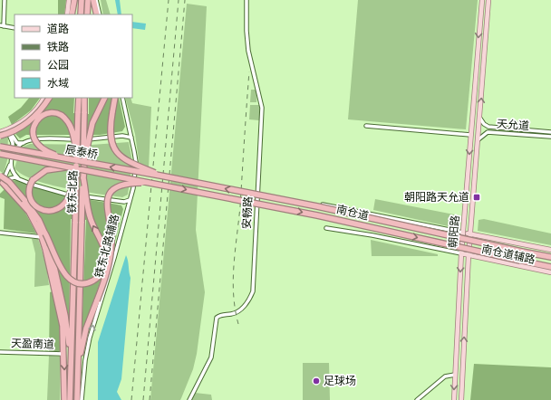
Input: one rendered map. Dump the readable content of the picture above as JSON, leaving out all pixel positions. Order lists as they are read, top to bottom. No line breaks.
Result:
{"streets":{"highway":["辰泰桥","铁东北路","南仓道"],"main road":["朝阳路","南仓道辅路"],"street":["天允道","安畅路","铁东北路辅路","天盈南道"]},"crossings":[["天允道","朝阳路"],["辰泰桥","铁东北路"],["辰泰桥","南仓道"],["朝阳路","南仓道辅路"]],"one_way":["铁东北路辅路"],"places":{"transit":["朝阳路天允道"],"other":["足球场"]},"legend":["道路","铁路","公园","水域"]}
